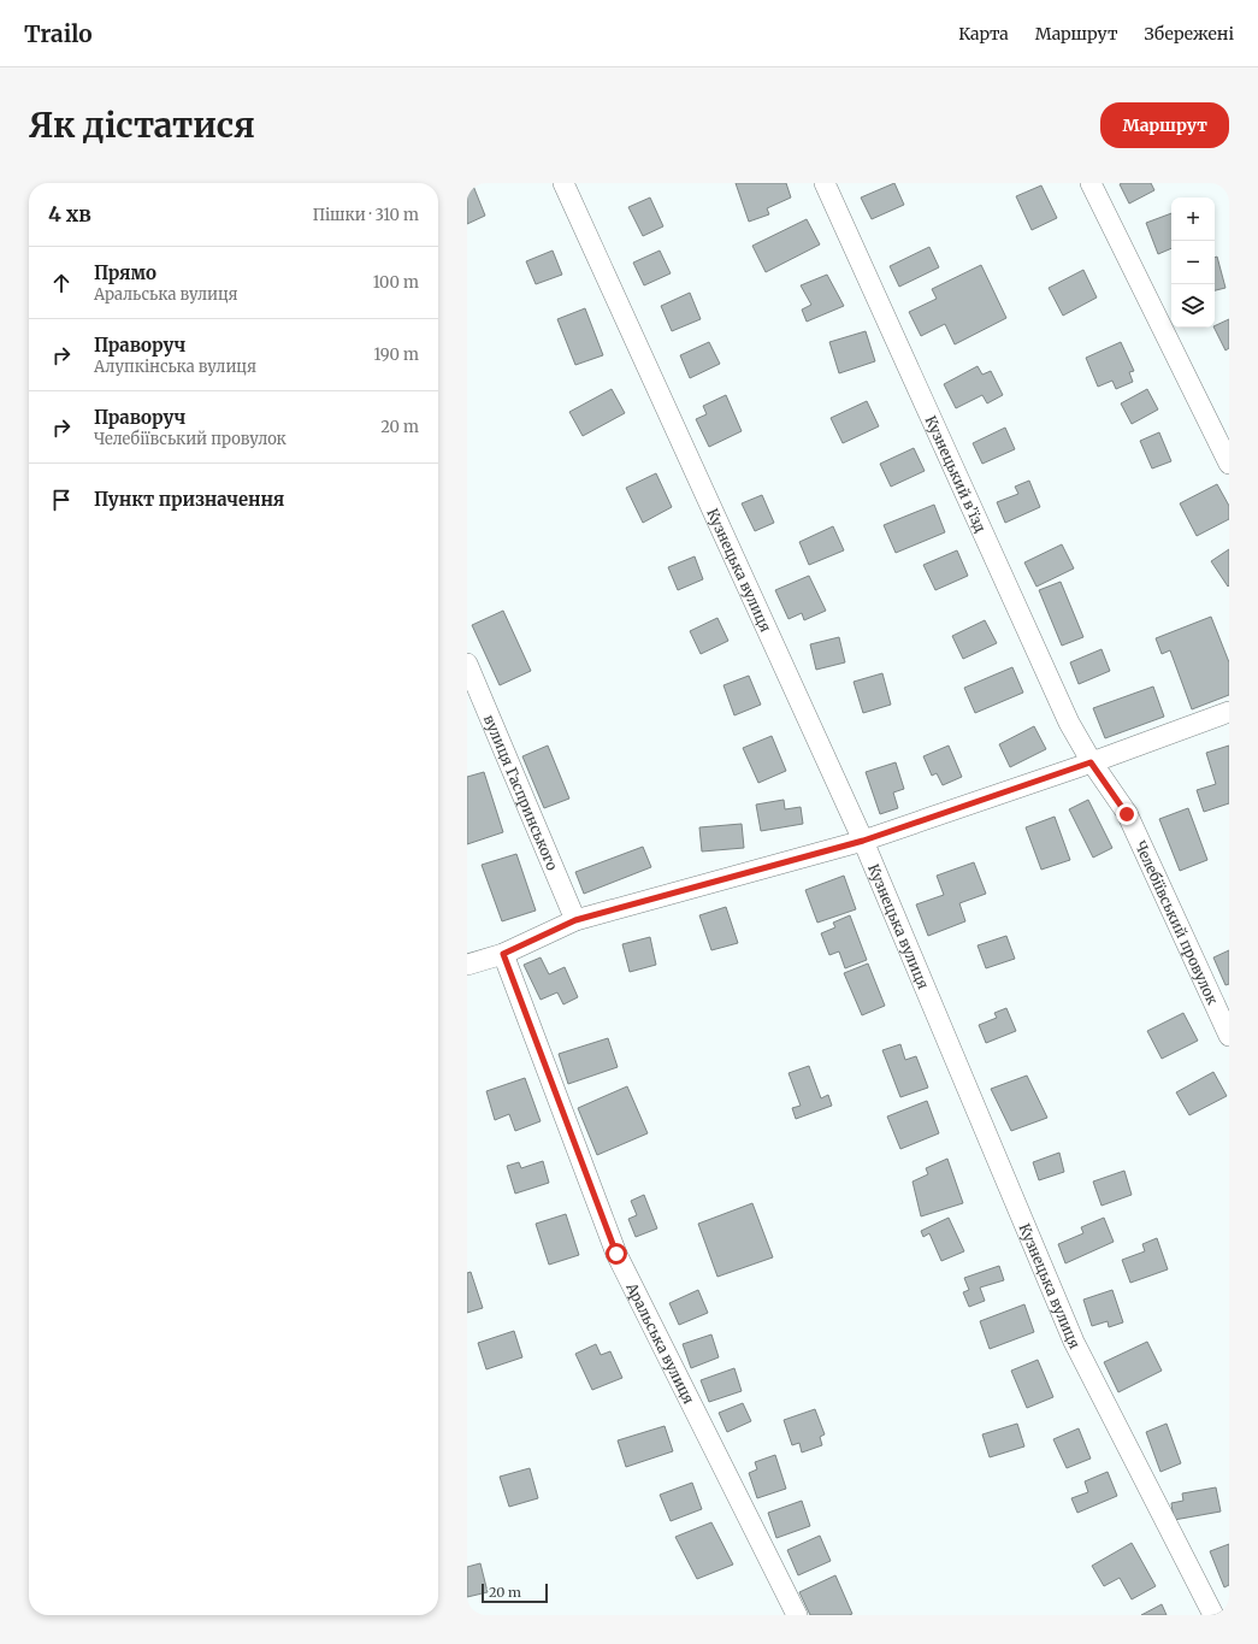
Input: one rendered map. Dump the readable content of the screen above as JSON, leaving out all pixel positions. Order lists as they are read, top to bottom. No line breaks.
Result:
{"streets":{"street":["Кузнецький в’їзд","Кузнецька вулиця","вулиця Гаспринського","Челебіївський провулок","Аральська вулиця"]},"crossings":[["Кузнецький в’їзд","Челебіївський провулок"]],"scale_bar":"20 m","page":{"header":"Trailo","nav":["Карта","Маршрут","Збережені"],"buttons":"Маршрут","title":"Як дістатися","heading":["4 хв","Пішки · 310 m"],"map_buttons":["+","−"],"list":[["Прямо","Аральська вулиця","100 m"],["Праворуч","Алупкінська вулиця","190 m"],["Праворуч","Челебіївський провулок","20 m"],"Пункт призначення"],"scale":"20 m"}}
